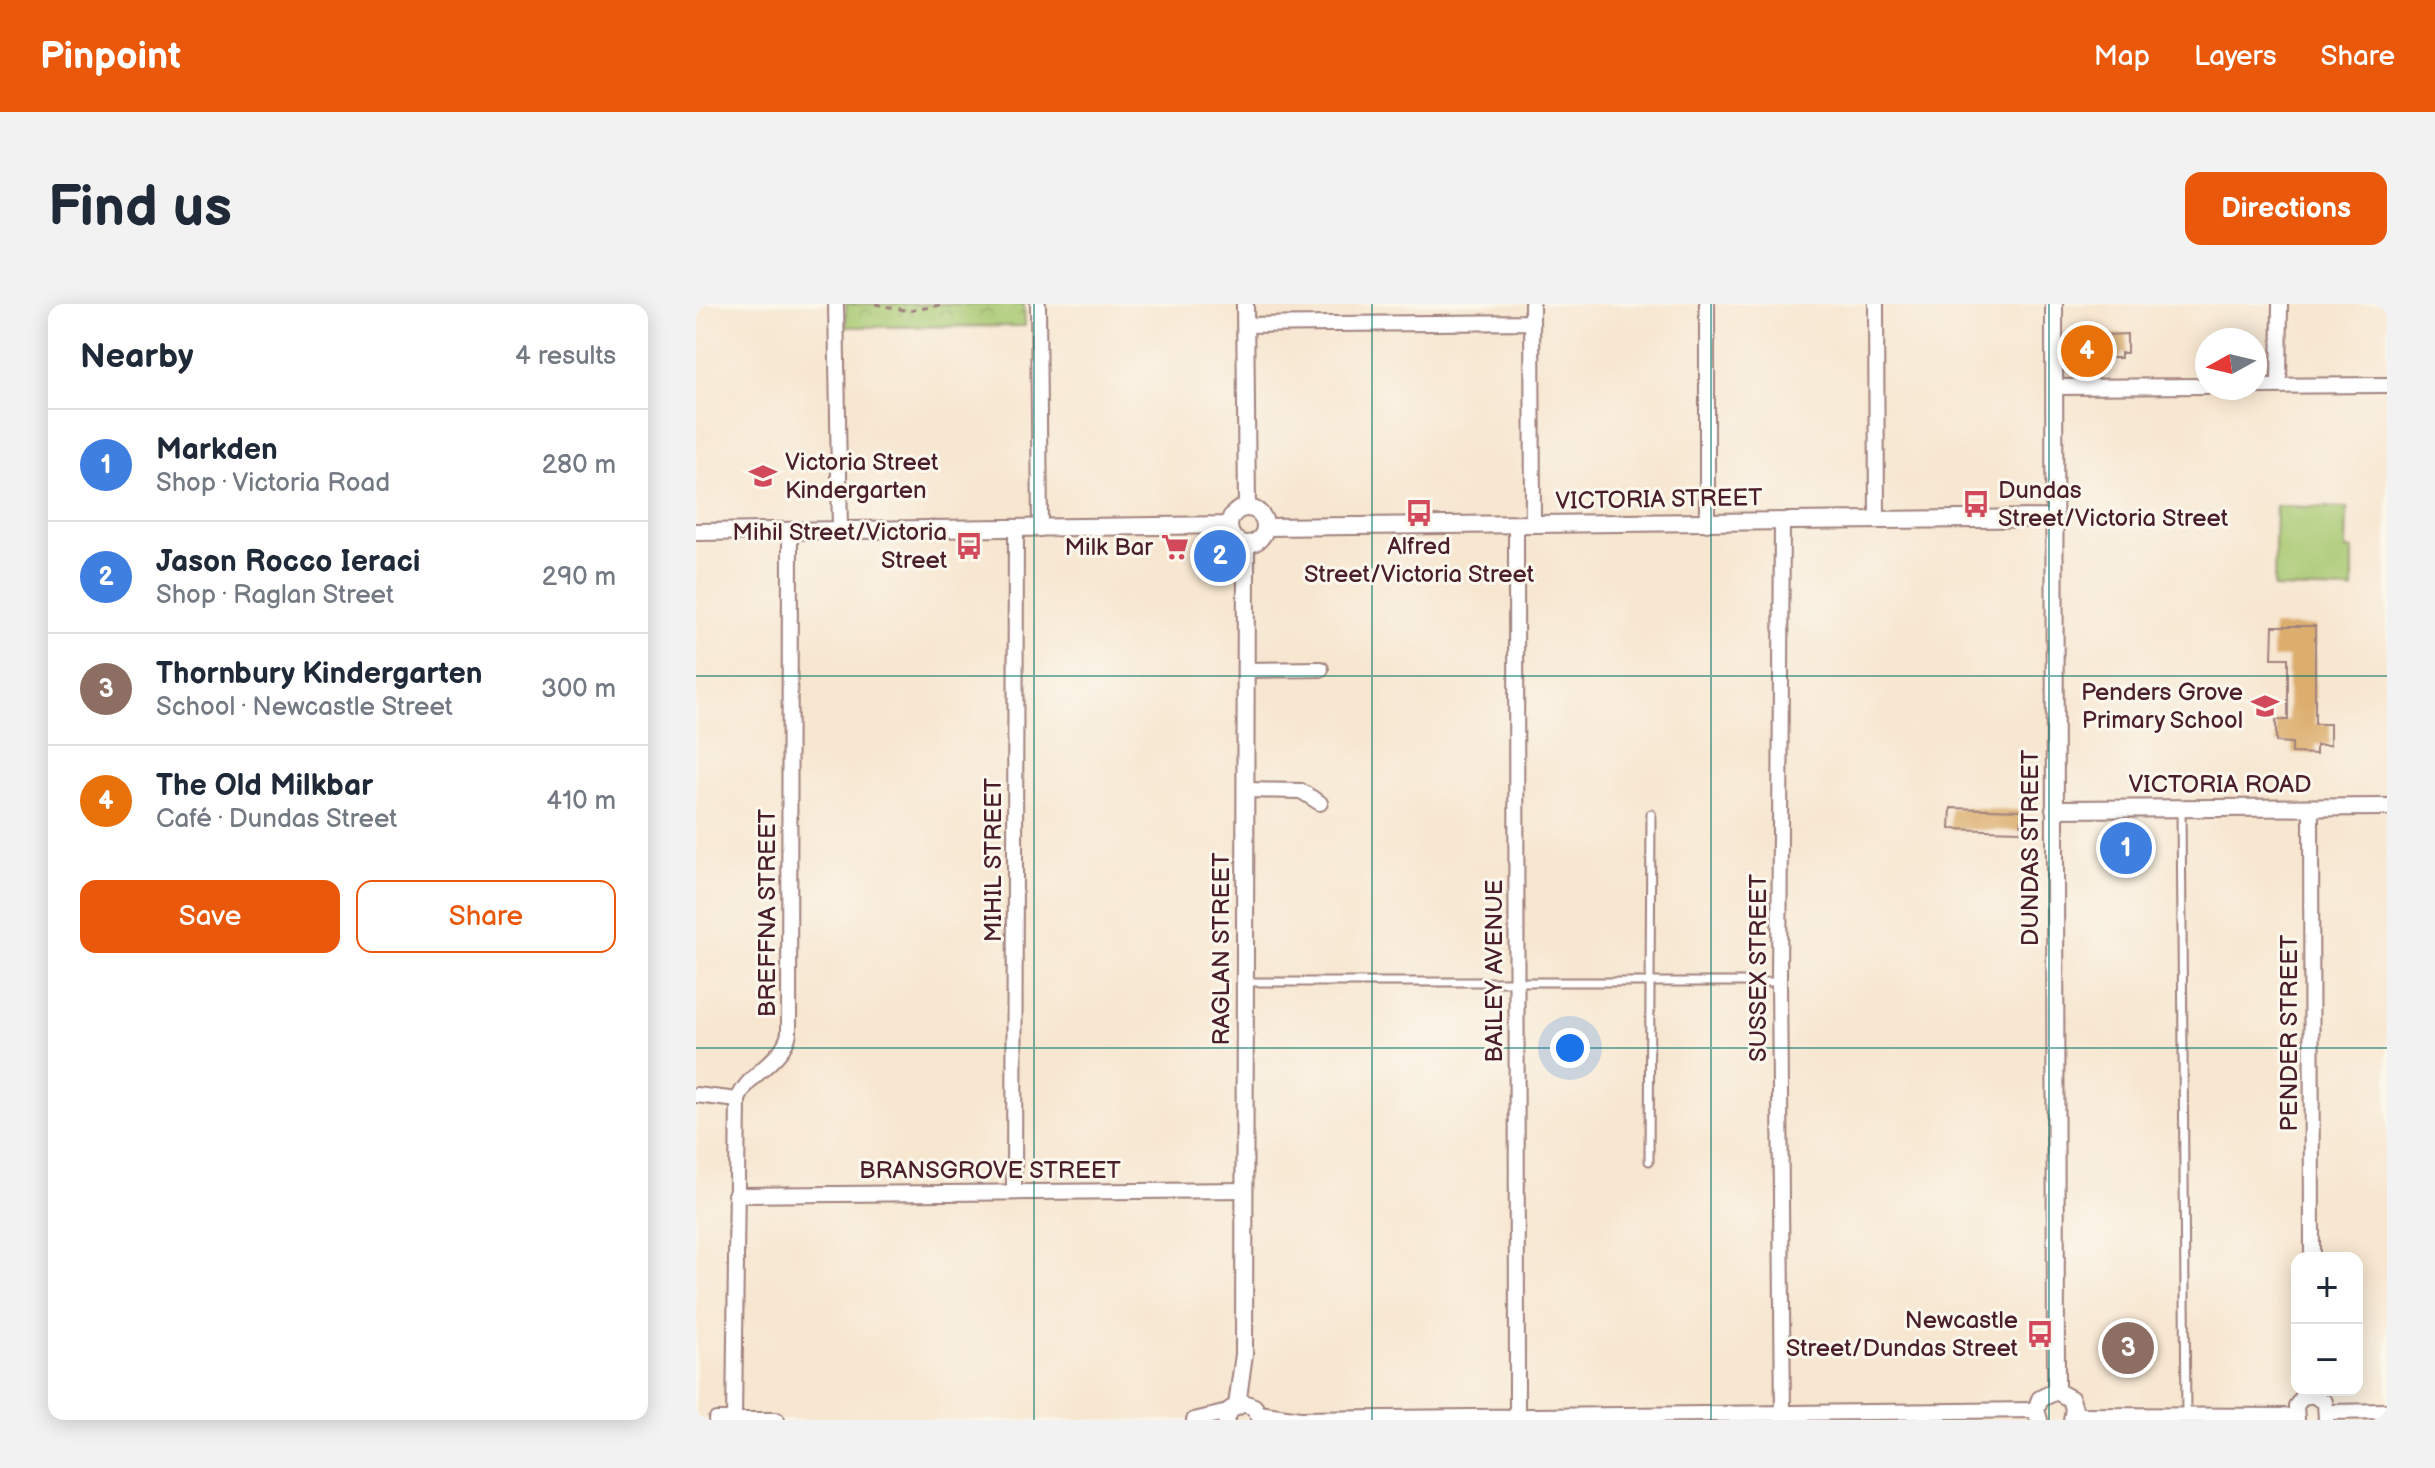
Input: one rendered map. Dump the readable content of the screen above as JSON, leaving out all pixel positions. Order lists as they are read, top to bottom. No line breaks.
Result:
{"streets":{"street":["VICTORIA STREET","VICTORIA ROAD","DUNDAS STREET","MIHIL STREET","BREFFNA STREET","RAGLAN STREET","SUSSEX STREET","BAILEY AVENUE","PENDER STREET","BRANSGROVE STREET"]},"crossings":[["VICTORIA STREET","DUNDAS STREET"],["VICTORIA STREET","RAGLAN STREET"],["VICTORIA STREET","SUSSEX STREET"],["VICTORIA STREET","BAILEY AVENUE"],["VICTORIA ROAD","DUNDAS STREET"],["VICTORIA ROAD","PENDER STREET"],["MIHIL STREET","BRANSGROVE STREET"],["RAGLAN STREET","BRANSGROVE STREET"]],"places":{"school or university":["Victoria Street Kindergarten","Penders Grove Primary School"],"bus stop":["Dundas Street/Victoria Street","Alfred Street/Victoria Street","Mihil Street/Victoria Street","Newcastle Street/Dundas Street"],"supermarket":["Milk Bar"]},"north":"left","page":{"header":"Pinpoint","nav":["Map","Layers","Share"],"buttons":["Directions",["Save","Share"]],"title":"Find us","heading":["Nearby","4 results"],"pins":["4","2","1","3"],"list":[{"mark":"1","name":"Markden","note":"Shop · Victoria Road","value":"280 m"},{"mark":"2","name":"Jason Rocco Ieraci","note":"Shop · Raglan Street","value":"290 m"},{"mark":"3","name":"Thornbury Kindergarten","note":"School · Newcastle Street","value":"300 m"},{"mark":"4","name":"The Old Milkbar","note":"Café · Dundas Street","value":"410 m"}],"map_buttons":["+","−"]}}
